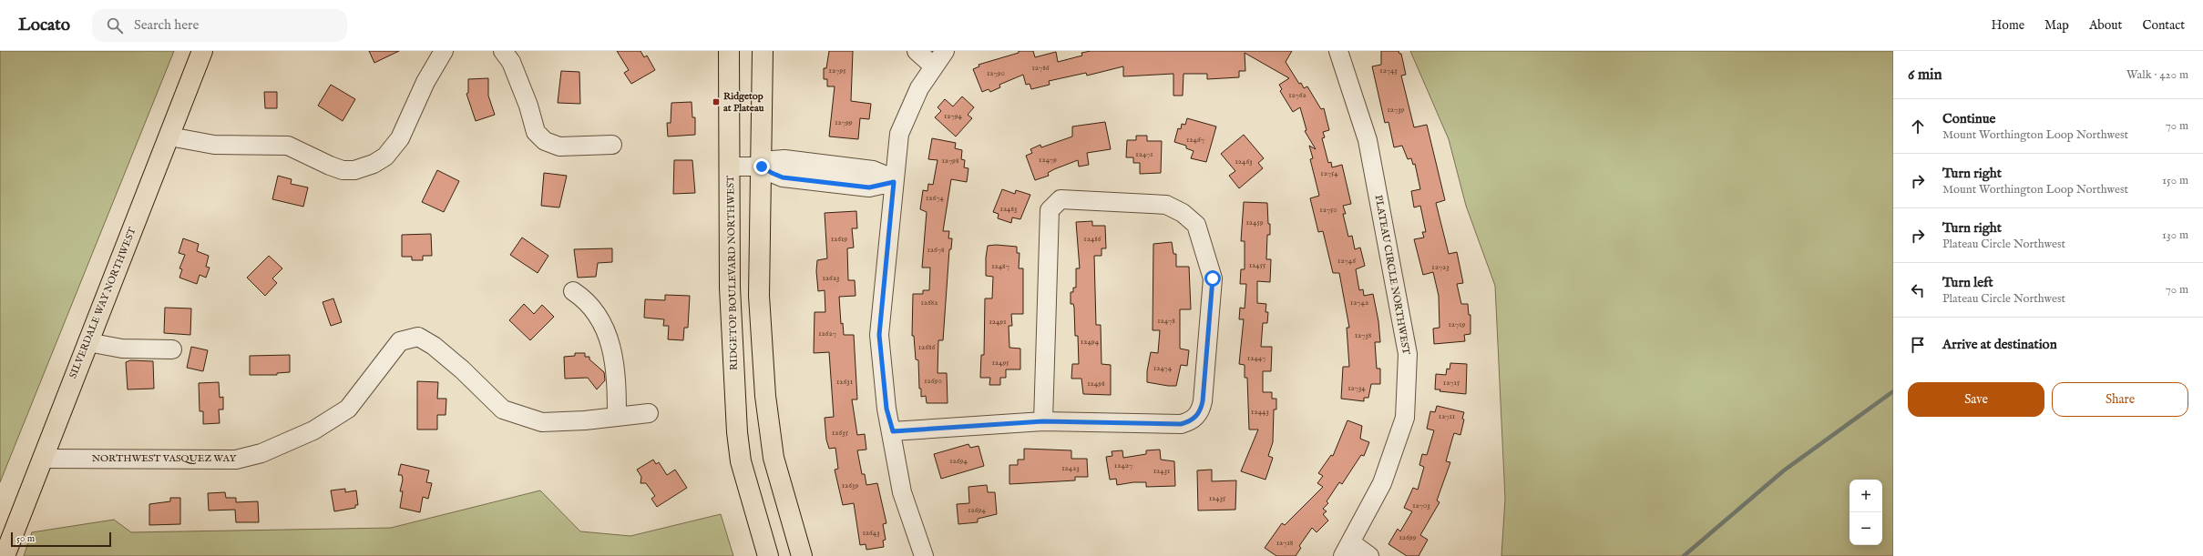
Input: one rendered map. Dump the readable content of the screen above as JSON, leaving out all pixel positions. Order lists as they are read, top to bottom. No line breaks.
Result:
{"streets":{"main road":["RIDGETOP BOULEVARD NORTHWEST","SILVERDALE WAY NORTHWEST"],"street":["PLATEAU CIRCLE NORTHWEST","NORTHWEST VASQUEZ WAY"]},"crossings":[["SILVERDALE WAY NORTHWEST","NORTHWEST VASQUEZ WAY"]],"places":{"transit":["Ridgetop at Plateau"]},"house_numbers":["12786","12795","12743","12790","12762","12739","12794","12799","12467","12471","12479","12798","12463","12754","12674","12483","12750","12459","12619","12486","12678","12746","12455","12487","12723","12623","12682","12742","12478","12491","12719","12627","12738","12494","12686","12447","12495","12474","12690","12631","12715","12498","12734","12443","12711","12635","12694","12427","12423","12431","12639","12435","12703","12694","12643","12699","12718"],"scale_bar":"50 m","page":{"header":"Locato","search":"Search here","nav":["Home","Map","About","Contact"],"heading":["6 min","Walk · 420 m"],"list":[["Continue","Mount Worthington Loop Northwest","70 m"],["Turn right","Mount Worthington Loop Northwest","150 m"],["Turn right","Plateau Circle Northwest","130 m"],["Turn left","Plateau Circle Northwest","70 m"],"Arrive at destination"],"buttons":["Save","Share"],"map_buttons":["+","−"],"scale":"50 m"}}
